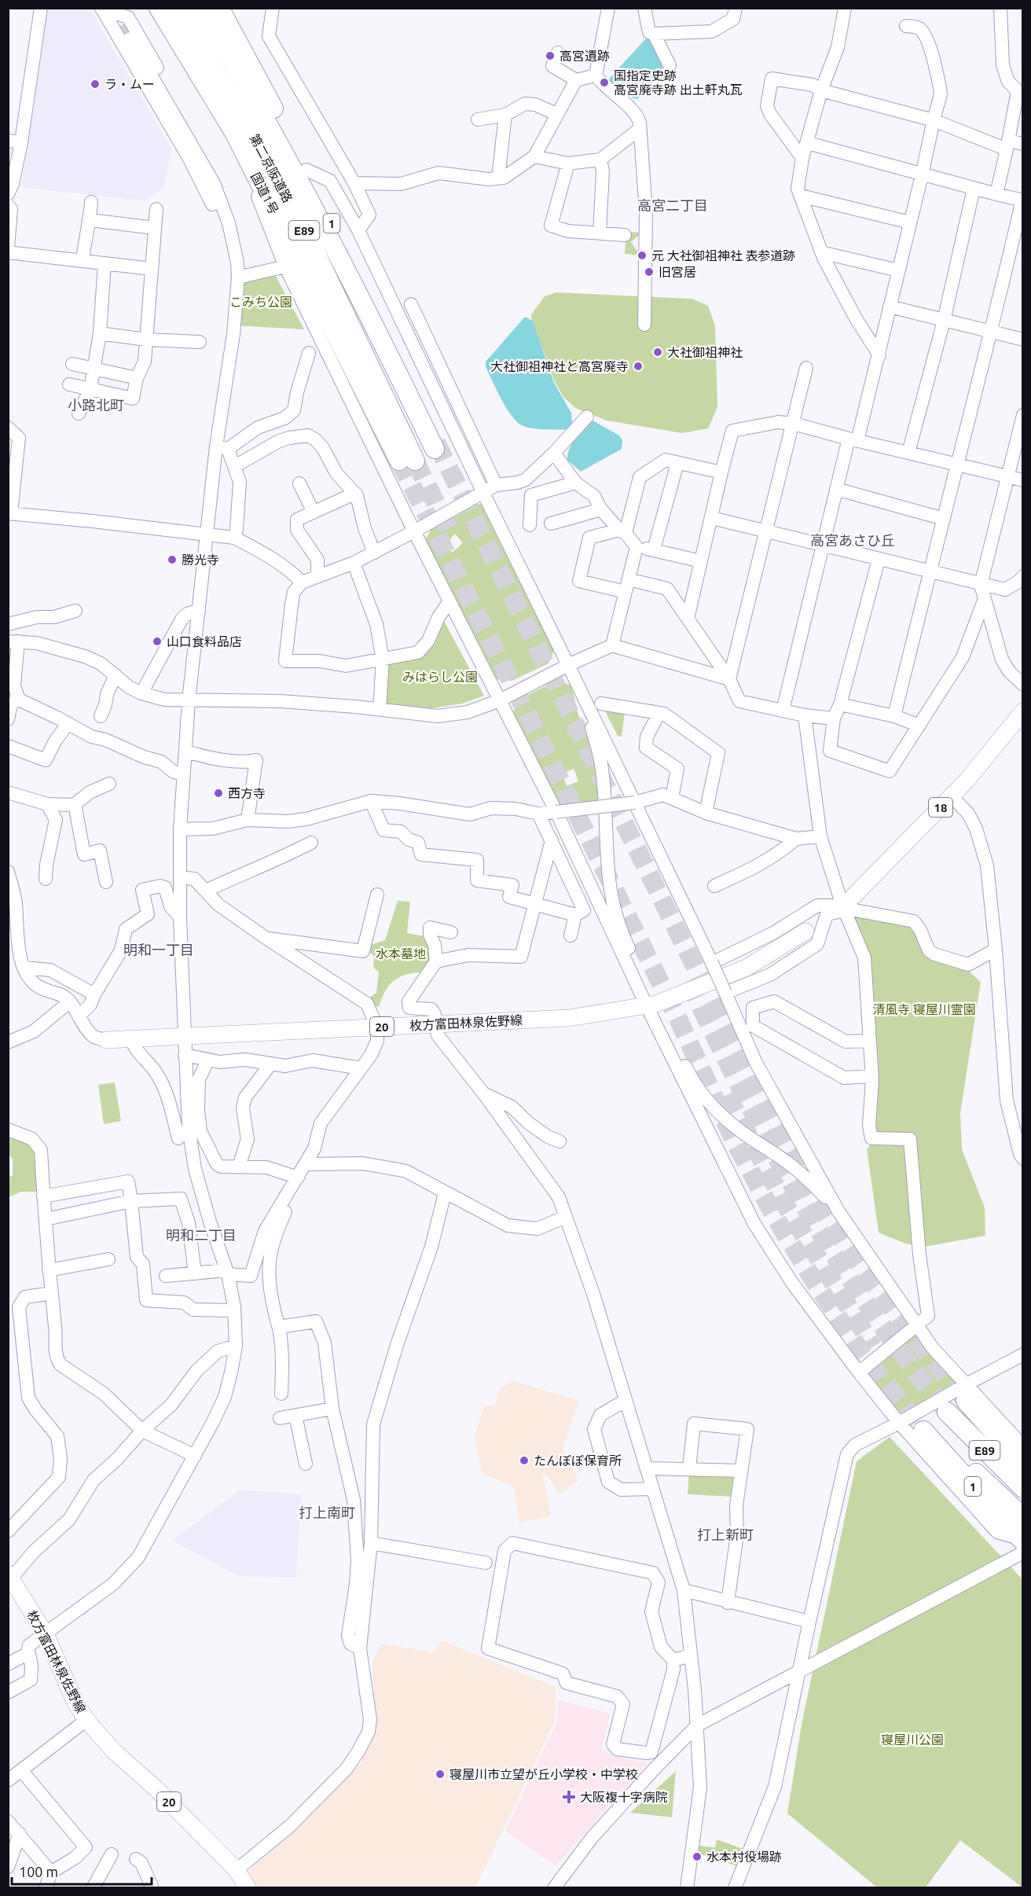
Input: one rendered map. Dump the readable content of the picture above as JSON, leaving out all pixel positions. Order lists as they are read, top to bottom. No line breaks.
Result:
{"streets":{"highway":["第二京阪道路","国道1号","1","E89"],"main road":["18","枚方富田林泉佐野線","20"]},"crossings":[["第二京阪道路","国道1号"],["第二京阪道路","1"],["1","E89"]],"districts":["高宮二丁目","小路北町","高宮あさひ丘","明和一丁目","明和二丁目","打上南町","打上新町"],"parks":["こみち公園","みはらし公園","水本墓地","清風寺 寝屋川霊園","寝屋川公園"],"places":{"other":["高宮遺跡","国指定史跡 高宮廃寺跡 出土軒丸瓦","ラ・ムー","元 大社御祖神社 表参道跡","旧宮居","大社御祖神社","大社御祖神社と高宮廃寺","勝光寺","山口食料品店","西方寺","たんぽぽ保育所","寝屋川市立望が丘小学校・中学校","水本村役場跡"],"health":["大阪複十字病院"]},"scale_bar":"100 m"}
